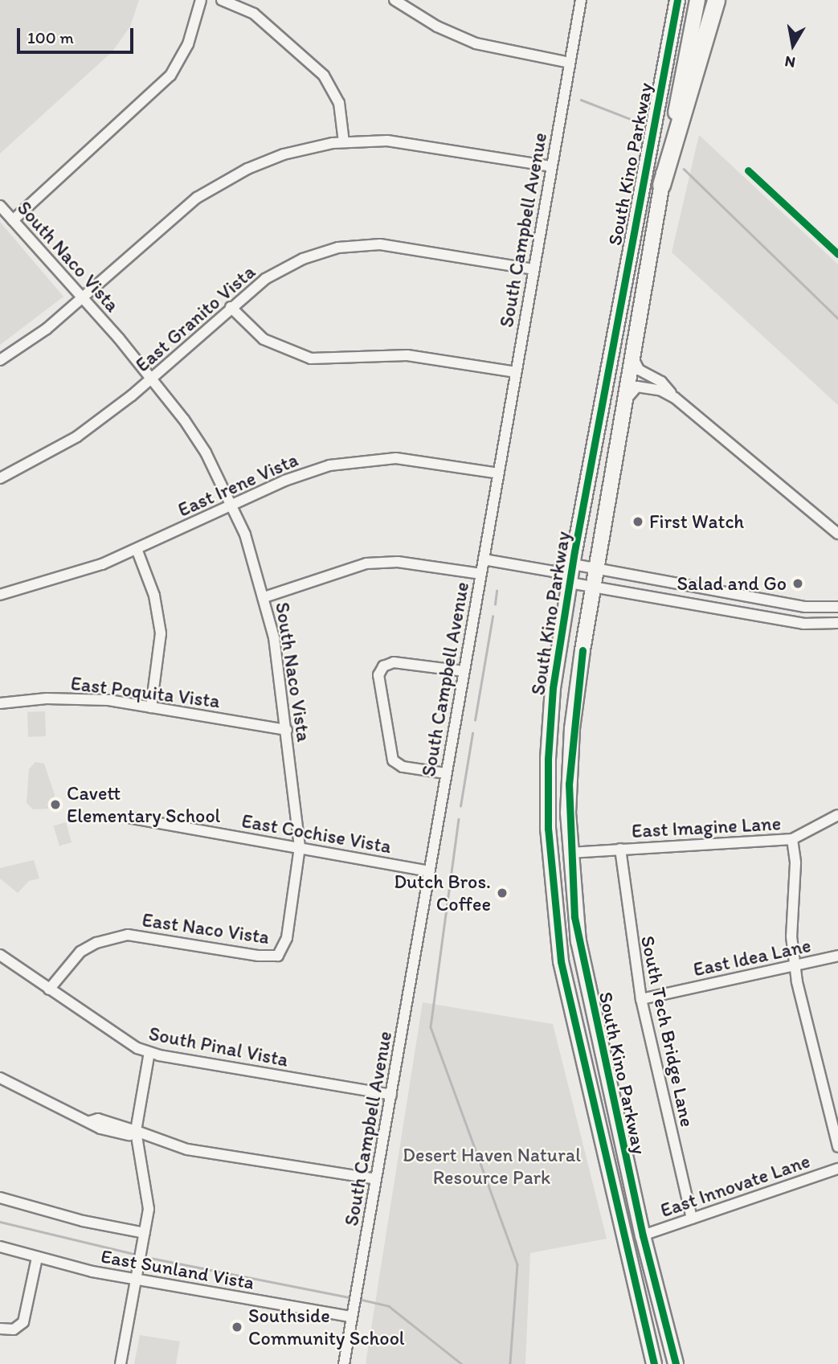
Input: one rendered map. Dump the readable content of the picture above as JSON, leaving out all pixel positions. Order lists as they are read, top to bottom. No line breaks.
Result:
{"streets":{"main road":["South Kino Parkway"],"street":["South Campbell Avenue","South Naco Vista","East Granito Vista","East Irene Vista","East Poquita Vista","East Imagine Lane","East Cochise Vista","East Naco Vista","East Idea Lane","South Tech Bridge Lane","South Pinal Vista","East Innovate Lane","East Sunland Vista"]},"crossings":[["South Kino Parkway","East Imagine Lane"],["South Kino Parkway","East Innovate Lane"],["South Campbell Avenue","East Granito Vista"],["South Campbell Avenue","East Irene Vista"],["South Campbell Avenue","East Cochise Vista"],["South Campbell Avenue","South Pinal Vista"],["South Campbell Avenue","East Sunland Vista"],["South Naco Vista","East Granito Vista"],["South Naco Vista","East Irene Vista"],["South Naco Vista","East Poquita Vista"],["South Naco Vista","East Cochise Vista"],["South Naco Vista","East Naco Vista"],["East Imagine Lane","South Tech Bridge Lane"],["East Naco Vista","South Pinal Vista"],["East Idea Lane","South Tech Bridge Lane"],["South Tech Bridge Lane","East Innovate Lane"]],"parks":["Desert Haven Natural Resource Park"],"places":["First Watch","Salad and Go","Cavett Elementary School","Dutch Bros. Coffee","Southside Community School"],"scale_bar":"100 m","north":"bottom"}
